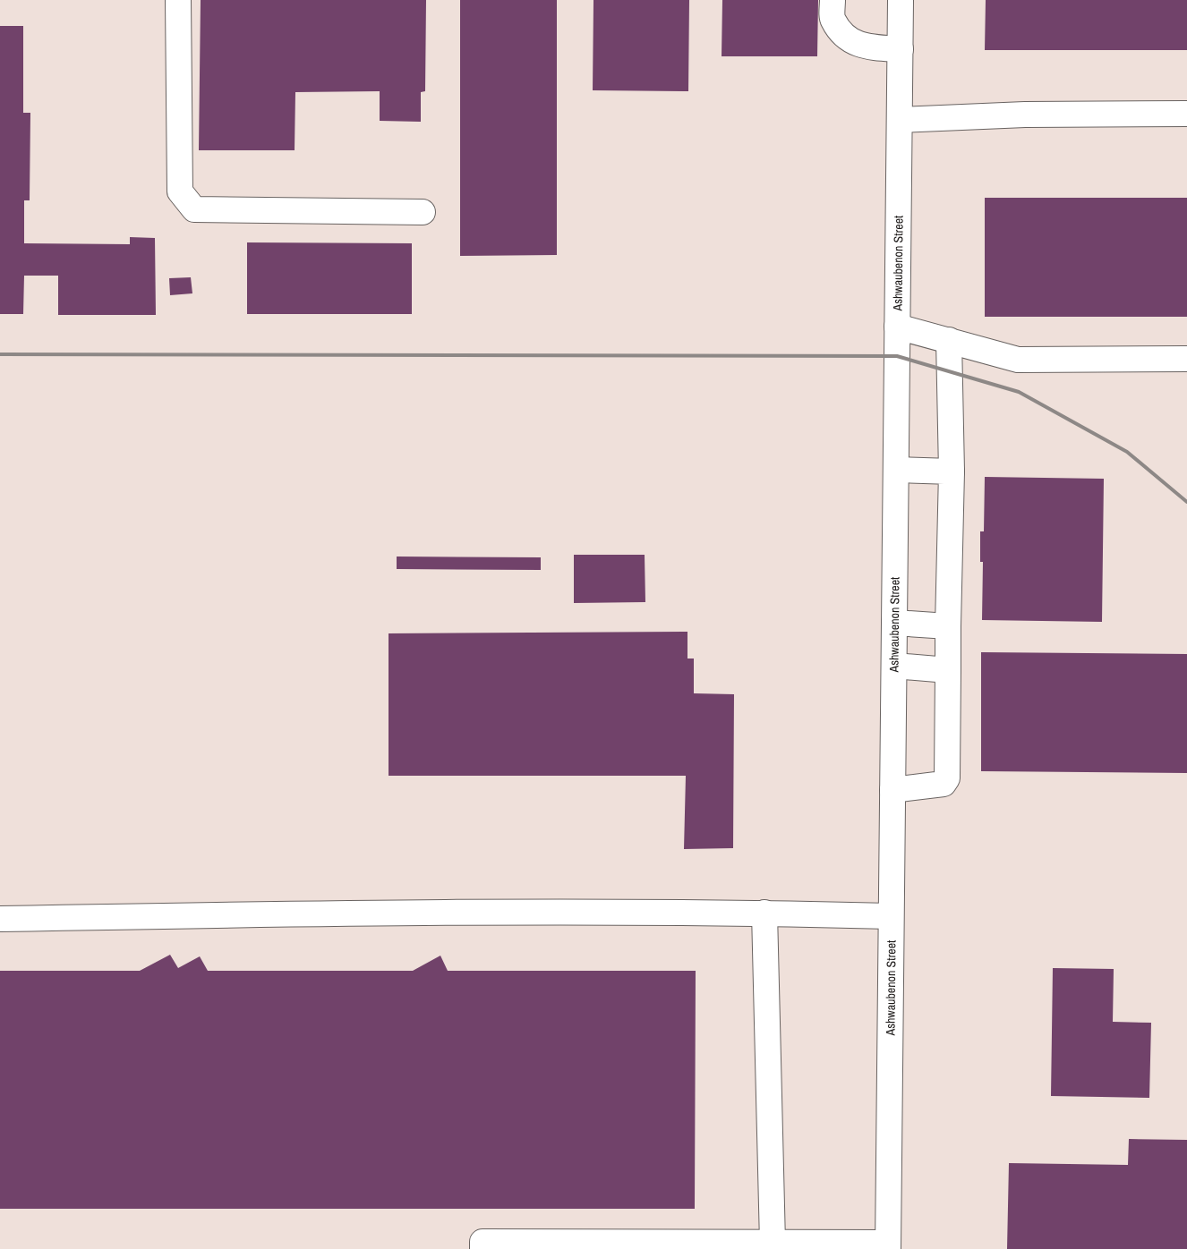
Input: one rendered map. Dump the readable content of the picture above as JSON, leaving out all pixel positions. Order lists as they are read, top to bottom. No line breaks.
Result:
{"streets":{"street":["Ashwaubenon Street"]}}
